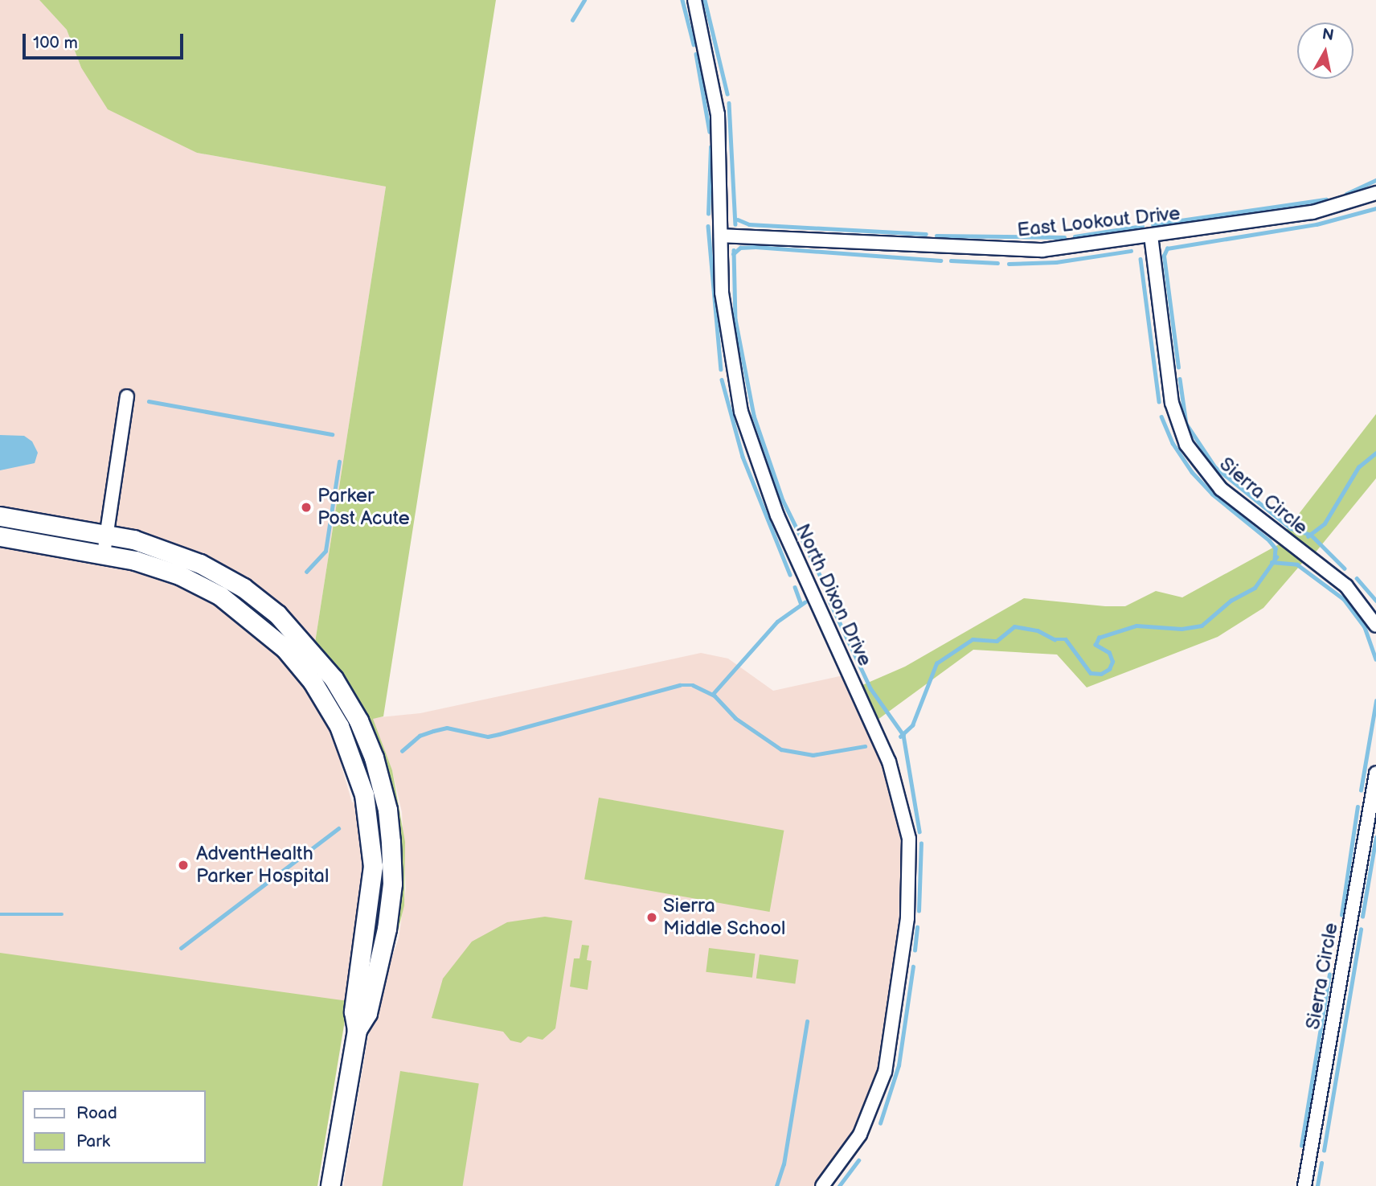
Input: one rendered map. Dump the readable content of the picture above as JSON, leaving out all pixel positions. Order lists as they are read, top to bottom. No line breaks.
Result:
{"streets":{"street":["East Lookout Drive","Sierra Circle","North Dixon Drive"]},"crossings":[["East Lookout Drive","Sierra Circle"],["East Lookout Drive","North Dixon Drive"]],"places":["Parker Post Acute","AdventHealth Parker Hospital","Sierra Middle School"],"legend":["Road","Park"],"scale_bar":"100 m","north":"top"}
